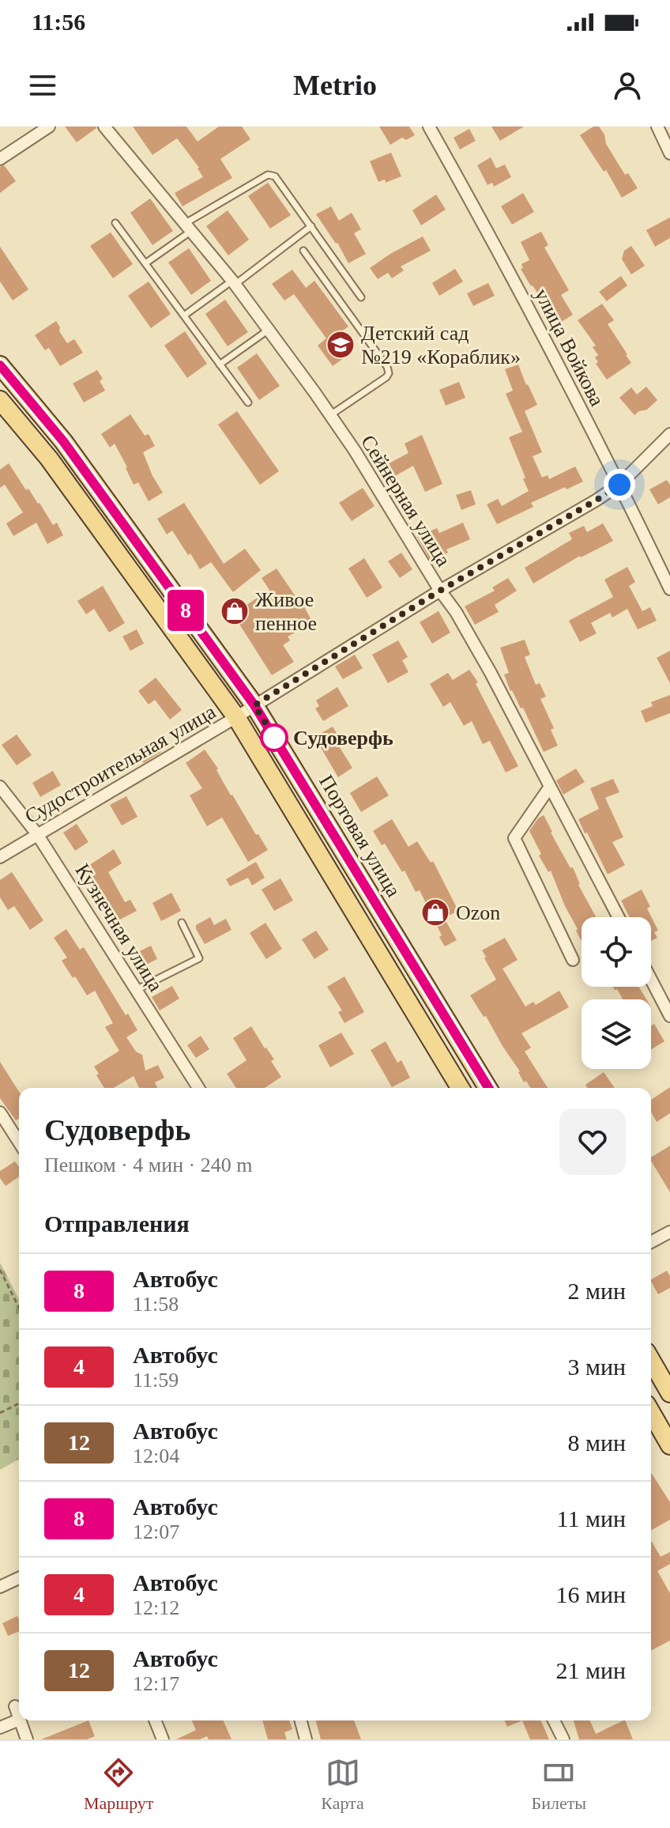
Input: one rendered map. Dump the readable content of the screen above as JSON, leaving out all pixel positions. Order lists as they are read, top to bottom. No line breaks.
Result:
{"streets":{"main road":["Портовая улица"],"street":["улица Войкова","Сейнерная улица","Судостроительная улица","Кузнечная улица"]},"crossings":[["улица Войкова","Судостроительная улица"],["Сейнерная улица","Судостроительная улица"],["Судостроительная улица","Портовая улица"],["Судостроительная улица","Кузнечная улица"]],"places":{"school or university":["Детский сад №219 «Кораблик»"],"shop":["Живое пенное","Ozon"],"other":["Судоверфь"]},"lines":["bus line 8"],"page":{"status":"11:56","header":"Metrio","on_map":"8","heading":[["Судоверфь","Пешком · 4 мин · 240 m"],"Отправления"],"list":[{"mark":"8","name":"Автобус","note":"11:58","value":"2 мин"},{"mark":"4","name":"Автобус","note":"11:59","value":"3 мин"},{"mark":"12","name":"Автобус","note":"12:04","value":"8 мин"},{"mark":"8","name":"Автобус","note":"12:07","value":"11 мин"},{"mark":"4","name":"Автобус","note":"12:12","value":"16 мин"},{"mark":"12","name":"Автобус","note":"12:17","value":"21 мин"}],"tabs":["Маршрут","Карта","Билеты"]}}
